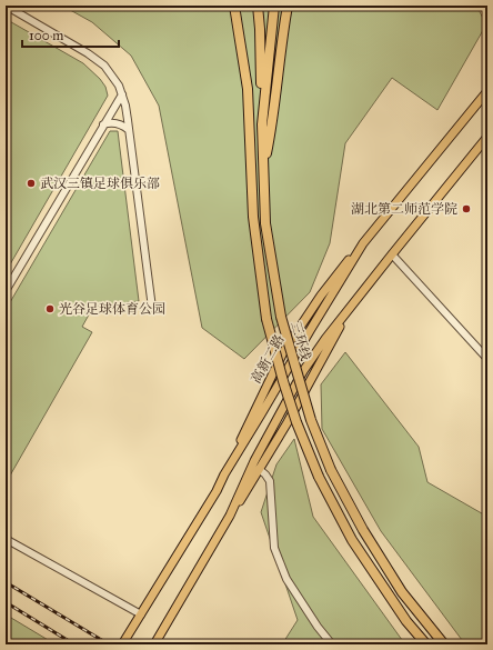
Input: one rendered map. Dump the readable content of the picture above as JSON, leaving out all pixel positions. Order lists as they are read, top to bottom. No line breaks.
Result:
{"streets":{"highway":["三环线"],"main road":["高新二路"]},"places":["武汉三镇足球俱乐部","湖北第二师范学院","光谷足球体育公园"],"scale_bar":"100 m"}
